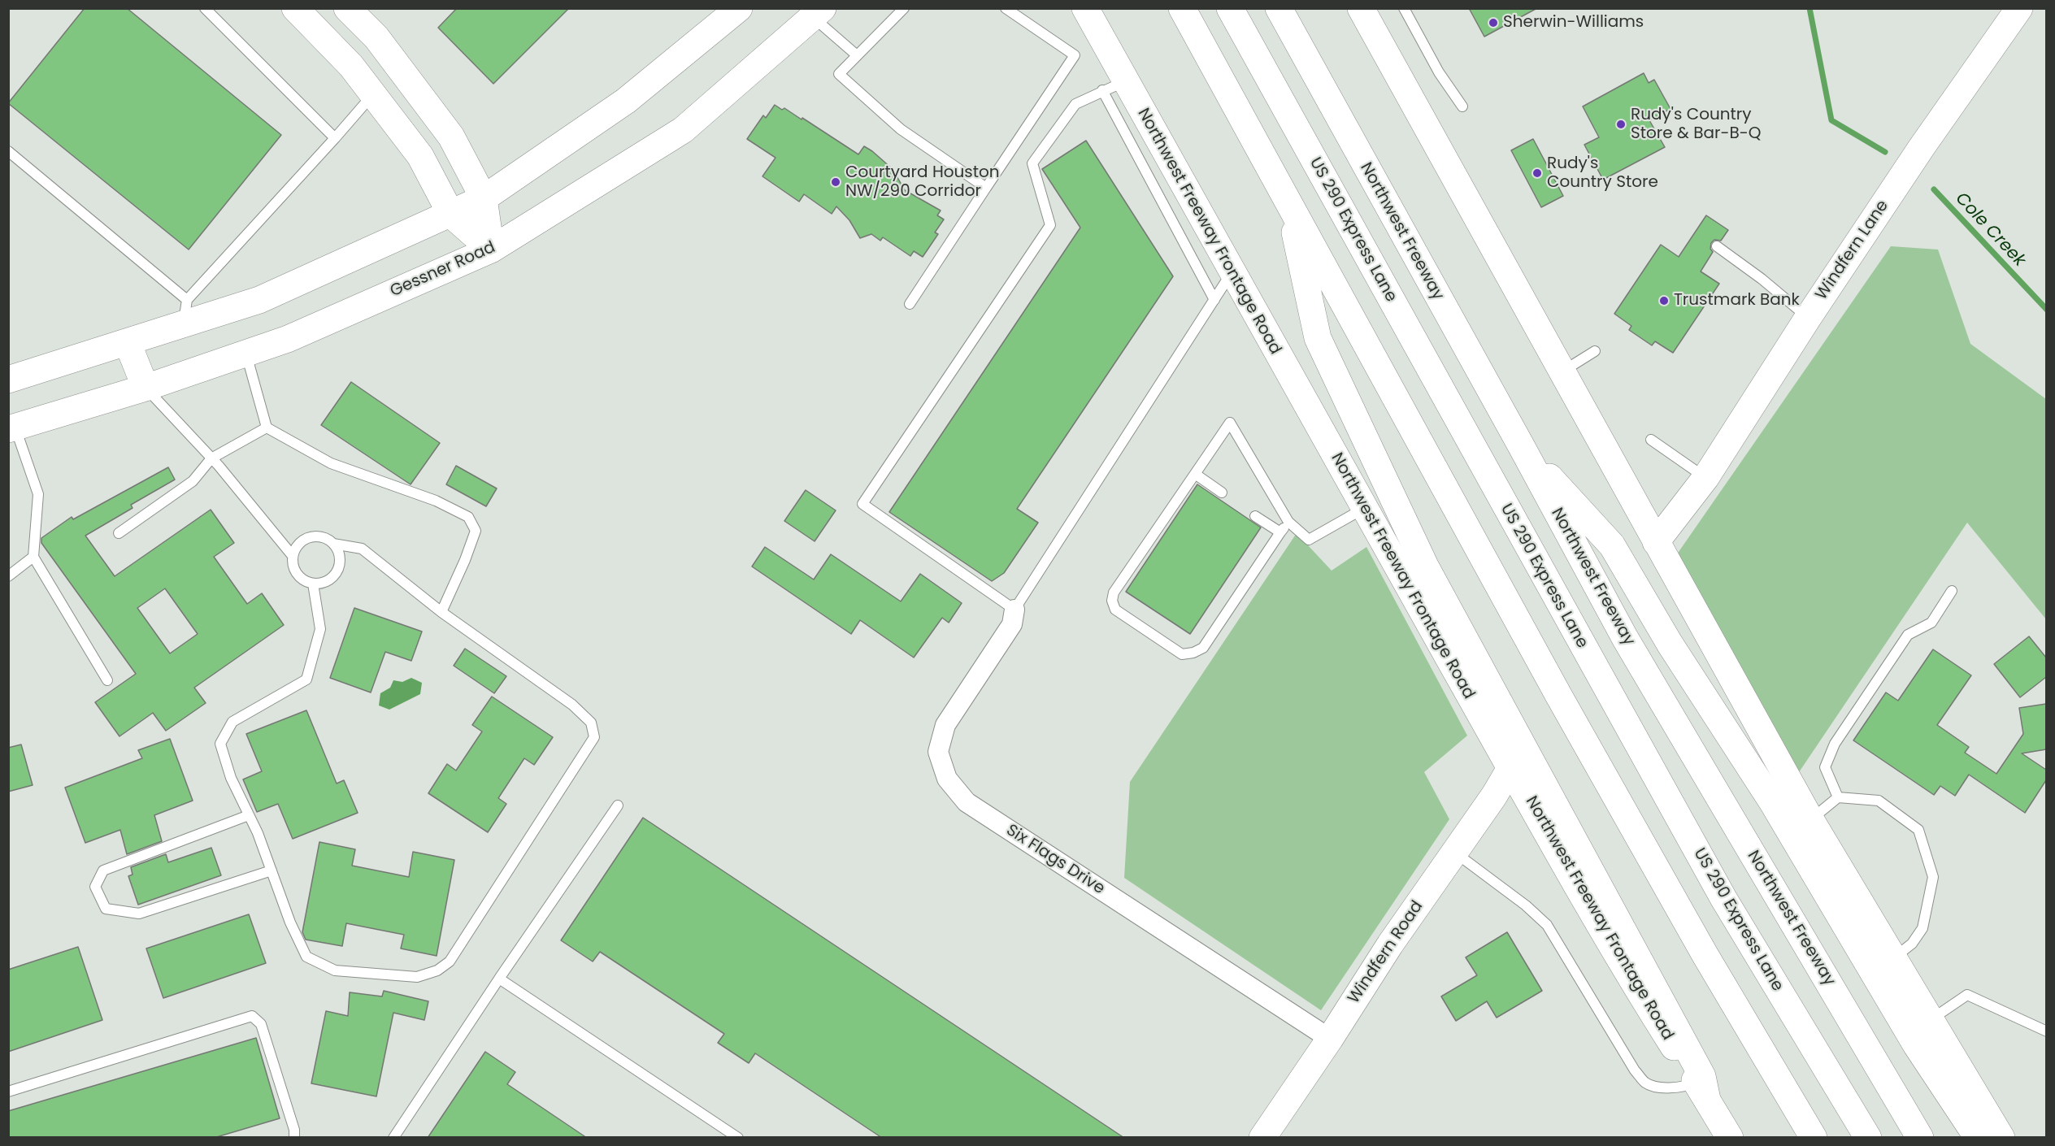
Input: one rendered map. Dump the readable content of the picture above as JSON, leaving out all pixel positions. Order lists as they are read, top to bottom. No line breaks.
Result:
{"streets":{"main road":["US 290 Express Lane","Northwest Freeway Frontage Road","Northwest Freeway","Windfern Lane","Gessner Road","Windfern Road"],"street":["Six Flags Drive"]},"crossings":[["Northwest Freeway Frontage Road","Windfern Road"],["Six Flags Drive","Windfern Road"]],"water":["Cole Creek"],"places":["Sherwin-Williams","Rudy's Country Store & Bar-B-Q","Rudy's Country Store","Courtyard Houston NW/290 Corridor","Trustmark Bank"]}
